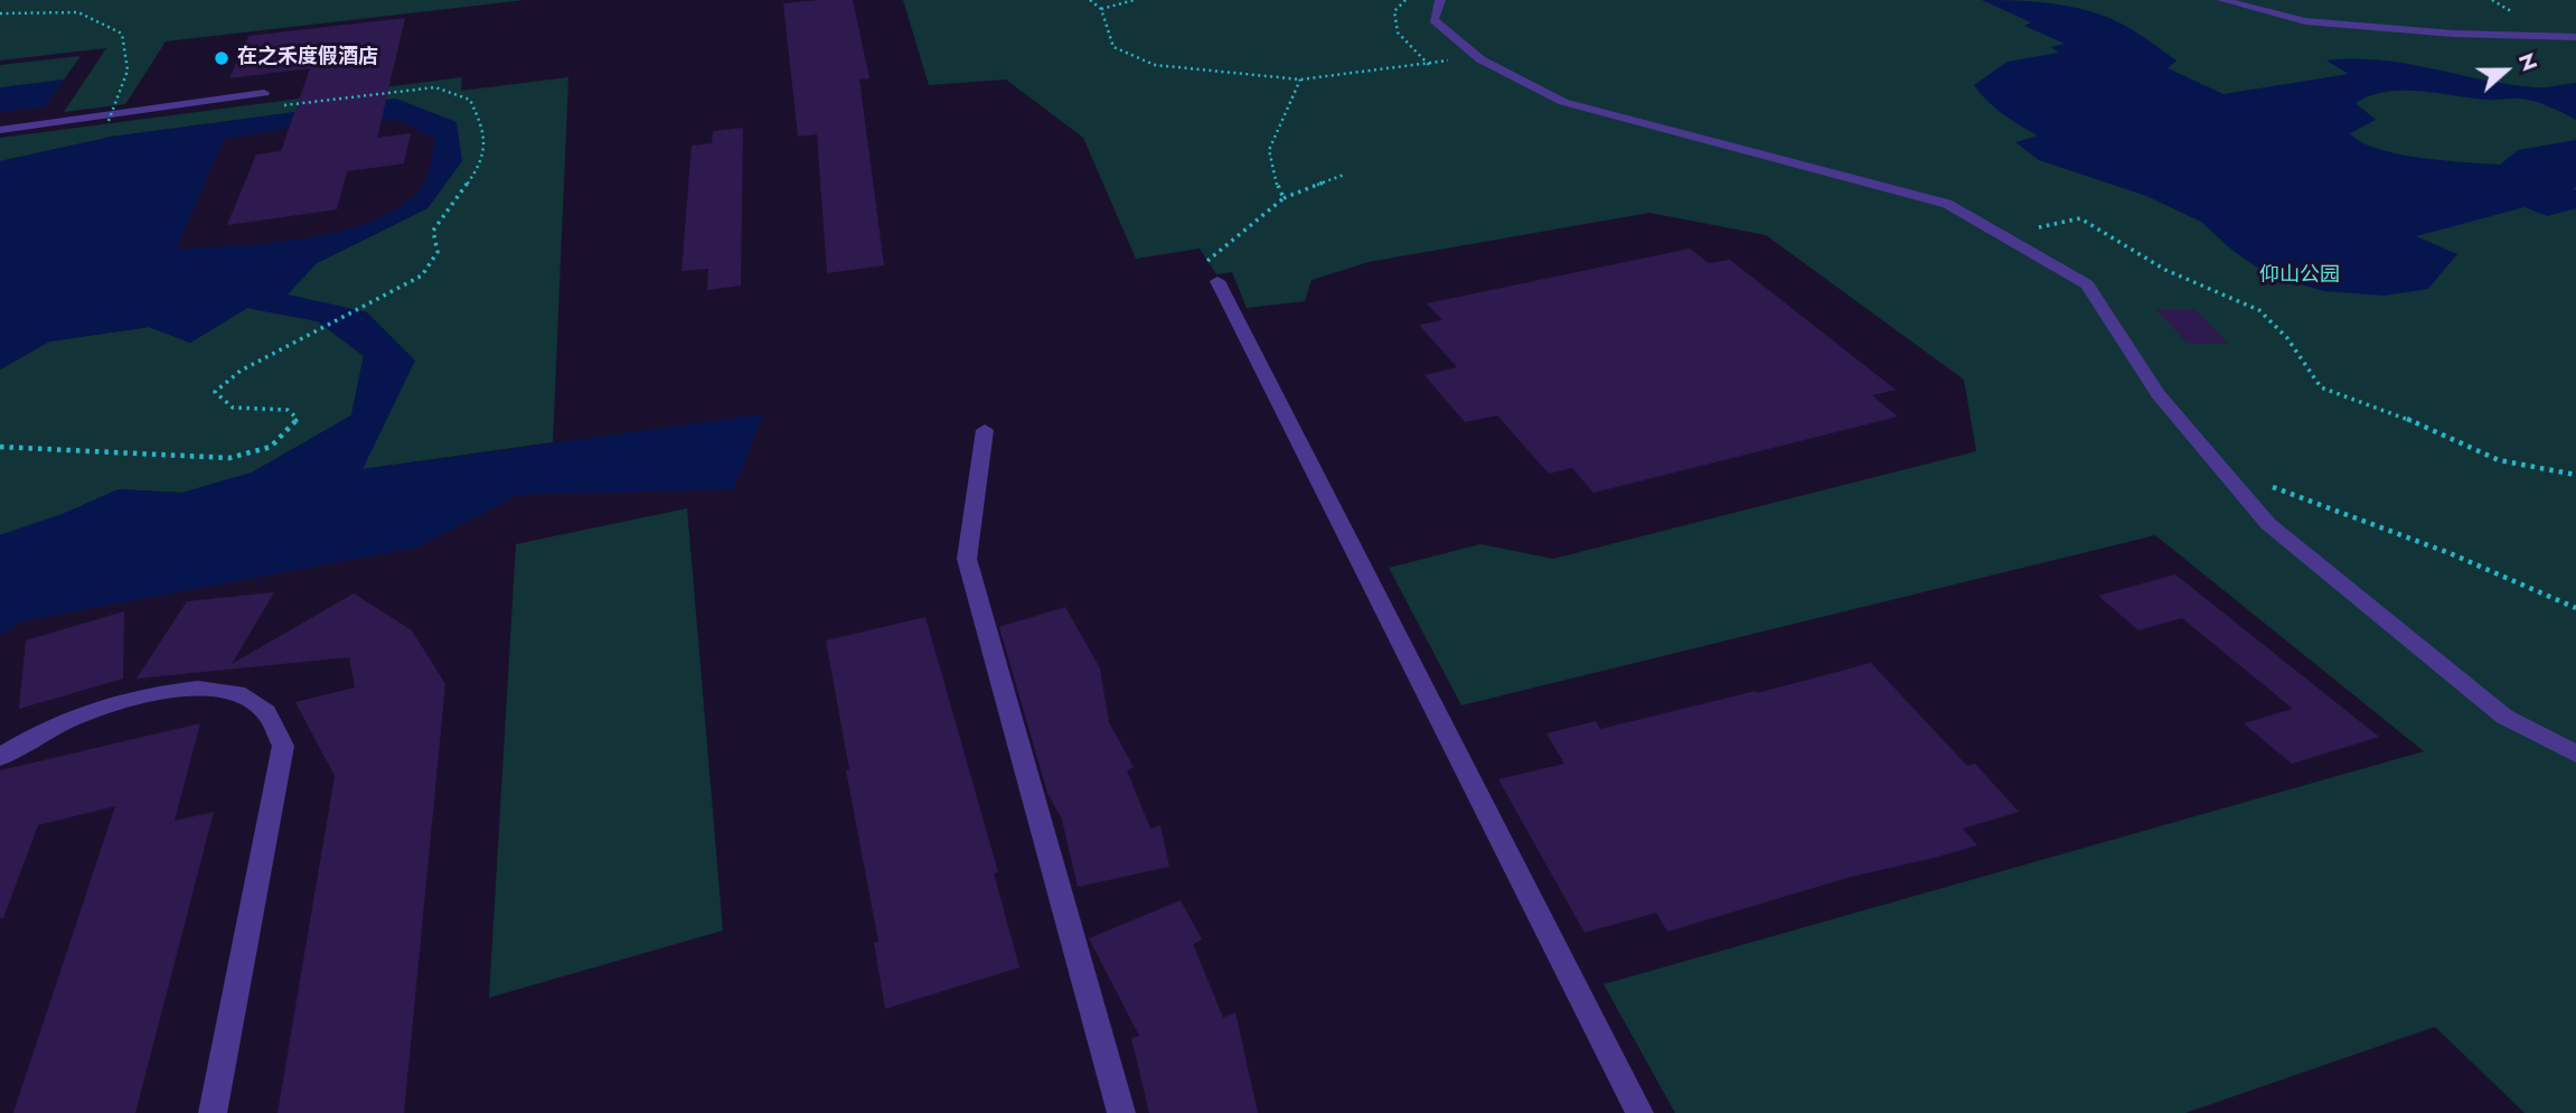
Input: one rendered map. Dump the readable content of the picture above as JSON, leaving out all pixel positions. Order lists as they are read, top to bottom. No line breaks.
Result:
{"parks":["仰山公园"],"places":["在之禾度假酒店"],"north":"right"}
